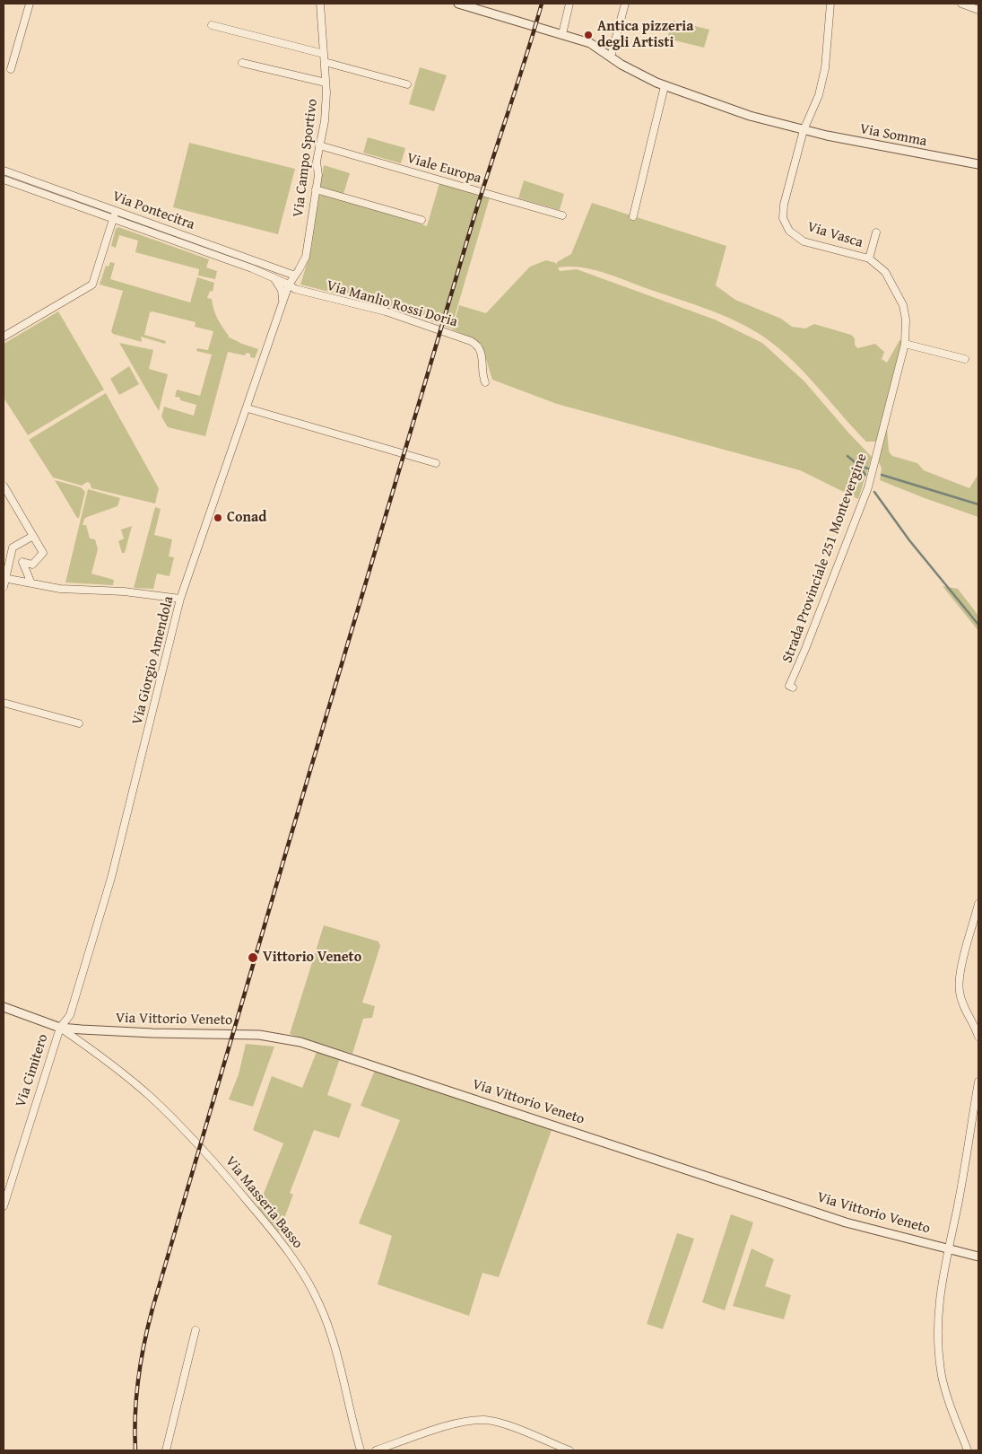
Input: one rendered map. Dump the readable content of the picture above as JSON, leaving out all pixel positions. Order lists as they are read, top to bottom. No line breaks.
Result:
{"streets":{"street":["Via Somma","Via Campo Sportivo","Viale Europa","Via Pontecitra","Via Vasca","Via Manlio Rossi Doria","Strada Provinciale 251 Montevergine","Via Giorgio Amendola","Via Vittorio Veneto","Via Cimitero","Via Masseria Basso"]},"crossings":[["Via Somma","Via Vasca"],["Via Campo Sportivo","Viale Europa"],["Via Campo Sportivo","Via Pontecitra"],["Via Campo Sportivo","Via Manlio Rossi Doria"],["Via Campo Sportivo","Via Giorgio Amendola"],["Via Pontecitra","Via Manlio Rossi Doria"],["Via Pontecitra","Via Giorgio Amendola"],["Via Vasca","Strada Provinciale 251 Montevergine"],["Via Manlio Rossi Doria","Via Giorgio Amendola"],["Via Giorgio Amendola","Via Vittorio Veneto"],["Via Giorgio Amendola","Via Cimitero"],["Via Giorgio Amendola","Via Masseria Basso"],["Via Vittorio Veneto","Via Cimitero"],["Via Vittorio Veneto","Via Masseria Basso"],["Via Cimitero","Via Masseria Basso"]],"places":["Antica pizzeria degli Artisti","Conad","Vittorio Veneto"]}
